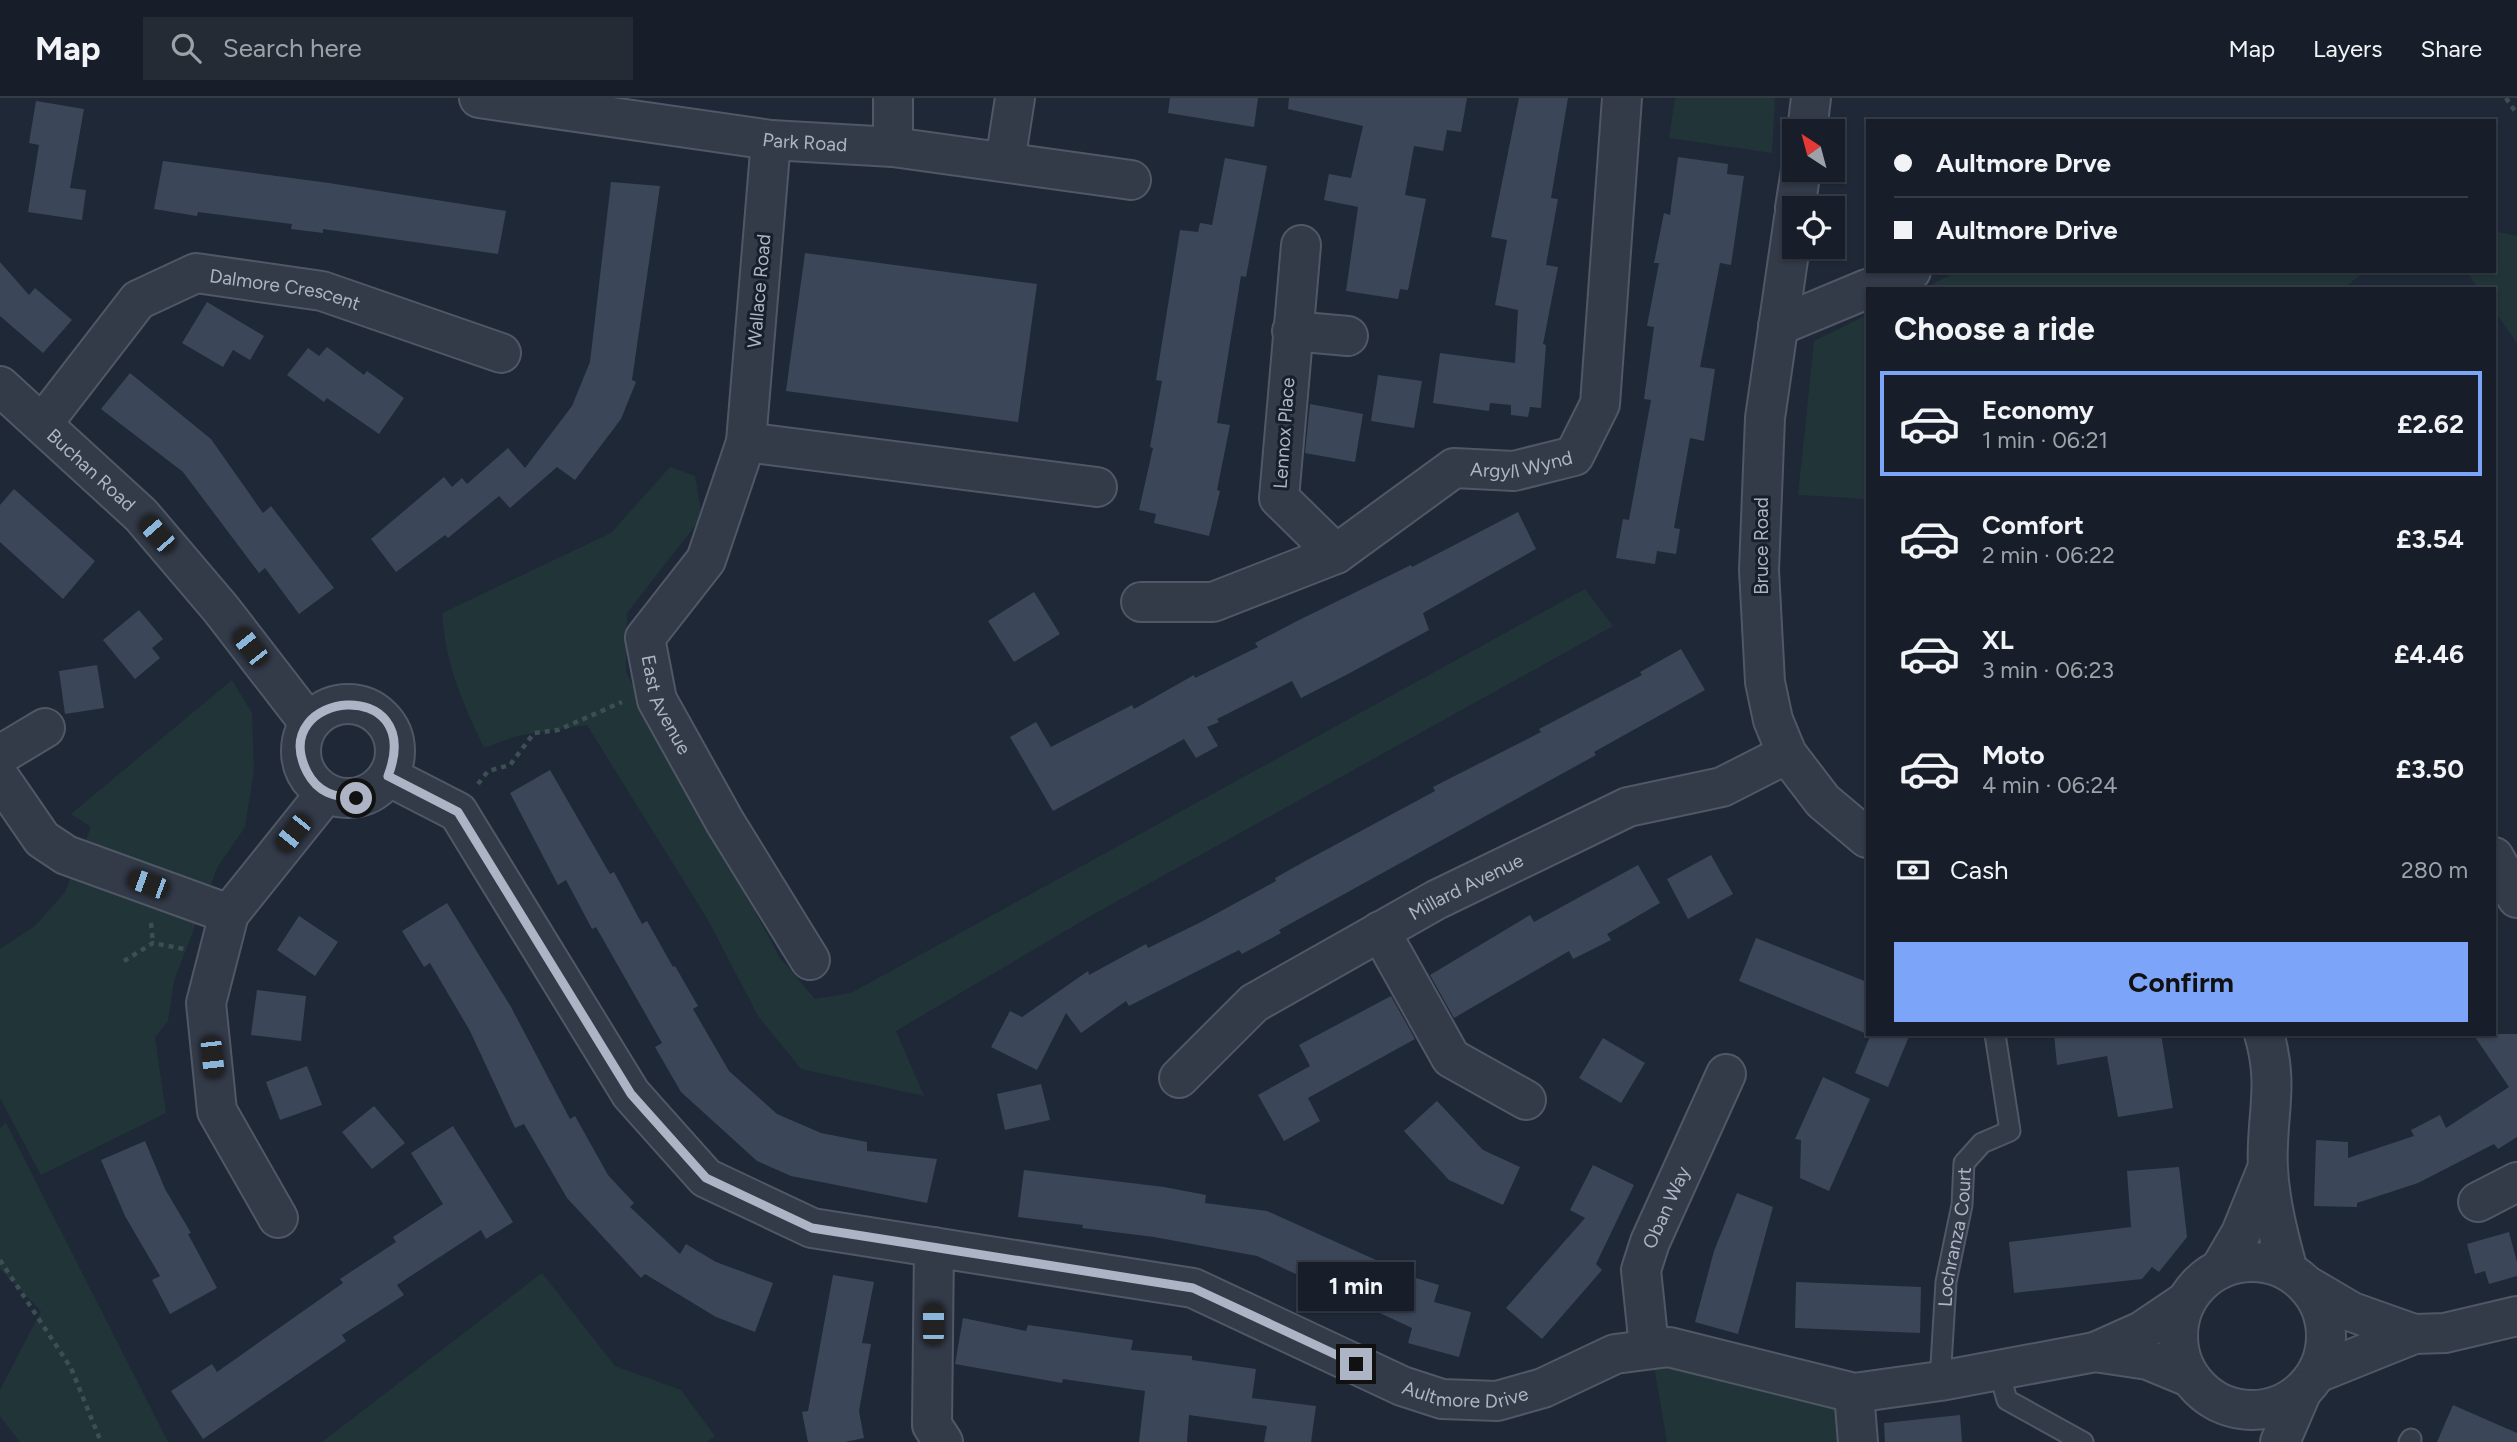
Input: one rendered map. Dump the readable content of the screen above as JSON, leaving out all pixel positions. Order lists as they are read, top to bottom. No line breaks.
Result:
{"streets":{"street":["Park Road","Dalmore Crescent","Wallace Road","Lennox Place","Argyll Wynd","Buchan Road","Bruce Road","East Avenue","Millard Avenue","Oban Way","Aultmore Drive"],"lane":["Lochranza Court"]},"crossings":[["Park Road","Wallace Road"],["Dalmore Crescent","Buchan Road"],["Wallace Road","East Avenue"],["Lennox Place","Argyll Wynd"],["Bruce Road","Millard Avenue"],["Oban Way","Aultmore Drive"],["Lochranza Court","Aultmore Drive"]],"north":"top left","page":{"header":"Map","search":"Search here","nav":["Map","Layers","Share"],"banner":["Aultmore Drve","Aultmore Drive"],"heading":"Choose a ride","list":[{"name":"Economy","note":"1 min · 06:21","value":"£2.62"},{"name":"Comfort","note":"2 min · 06:22","value":"£3.54"},{"name":"XL","note":"3 min · 06:23","value":"£4.46"},{"name":"Moto","note":"4 min · 06:24","value":"£3.50"}],"pay":["Cash","280 m"],"buttons":"Confirm","bubble":"1 min"}}
